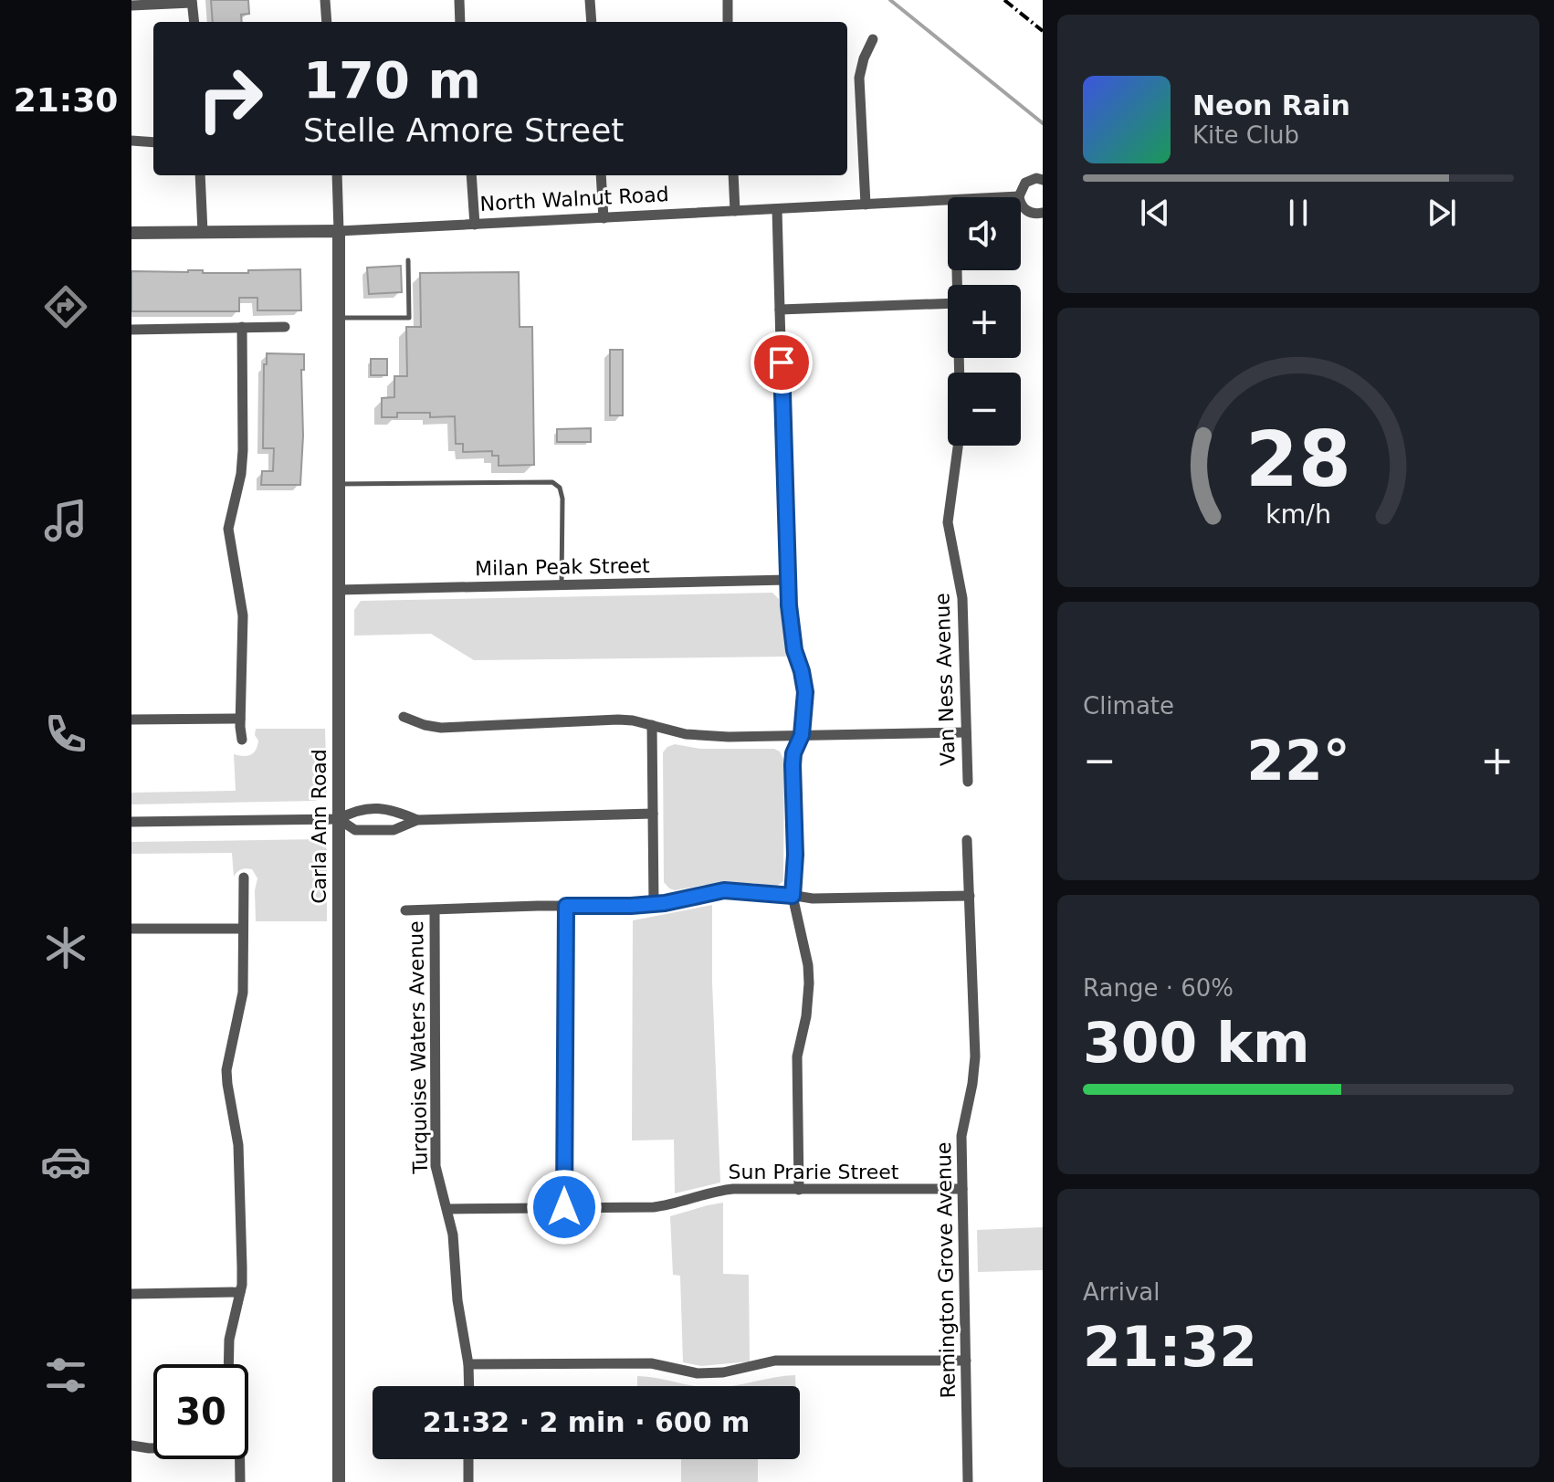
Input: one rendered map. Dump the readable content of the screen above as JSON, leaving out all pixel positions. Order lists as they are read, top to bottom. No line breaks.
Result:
{"streets":{"street":["North Walnut Road","Milan Peak Street","Van Ness Avenue","Carla Ann Road","Turquoise Waters Avenue","Sun Prarie Street","Remington Grove Avenue"]},"crossings":[["North Walnut Road","Carla Ann Road"],["Milan Peak Street","Carla Ann Road"],["Turquoise Waters Avenue","Sun Prarie Street"],["Sun Prarie Street","Remington Grove Avenue"]],"page":{"tabs":"21:30","turn":["170 m","Stelle Amore Street"],"song":["Neon Rain","Kite Club"],"map_buttons":["+","−"],"tile":["Climate",["Range · 60%","300 km"],["Arrival","21:32"]],"heat":["−","22°","+"],"limit":"30","trip":"21:32 · 2 min · 600 m","gauge":["28","km/h"]}}
